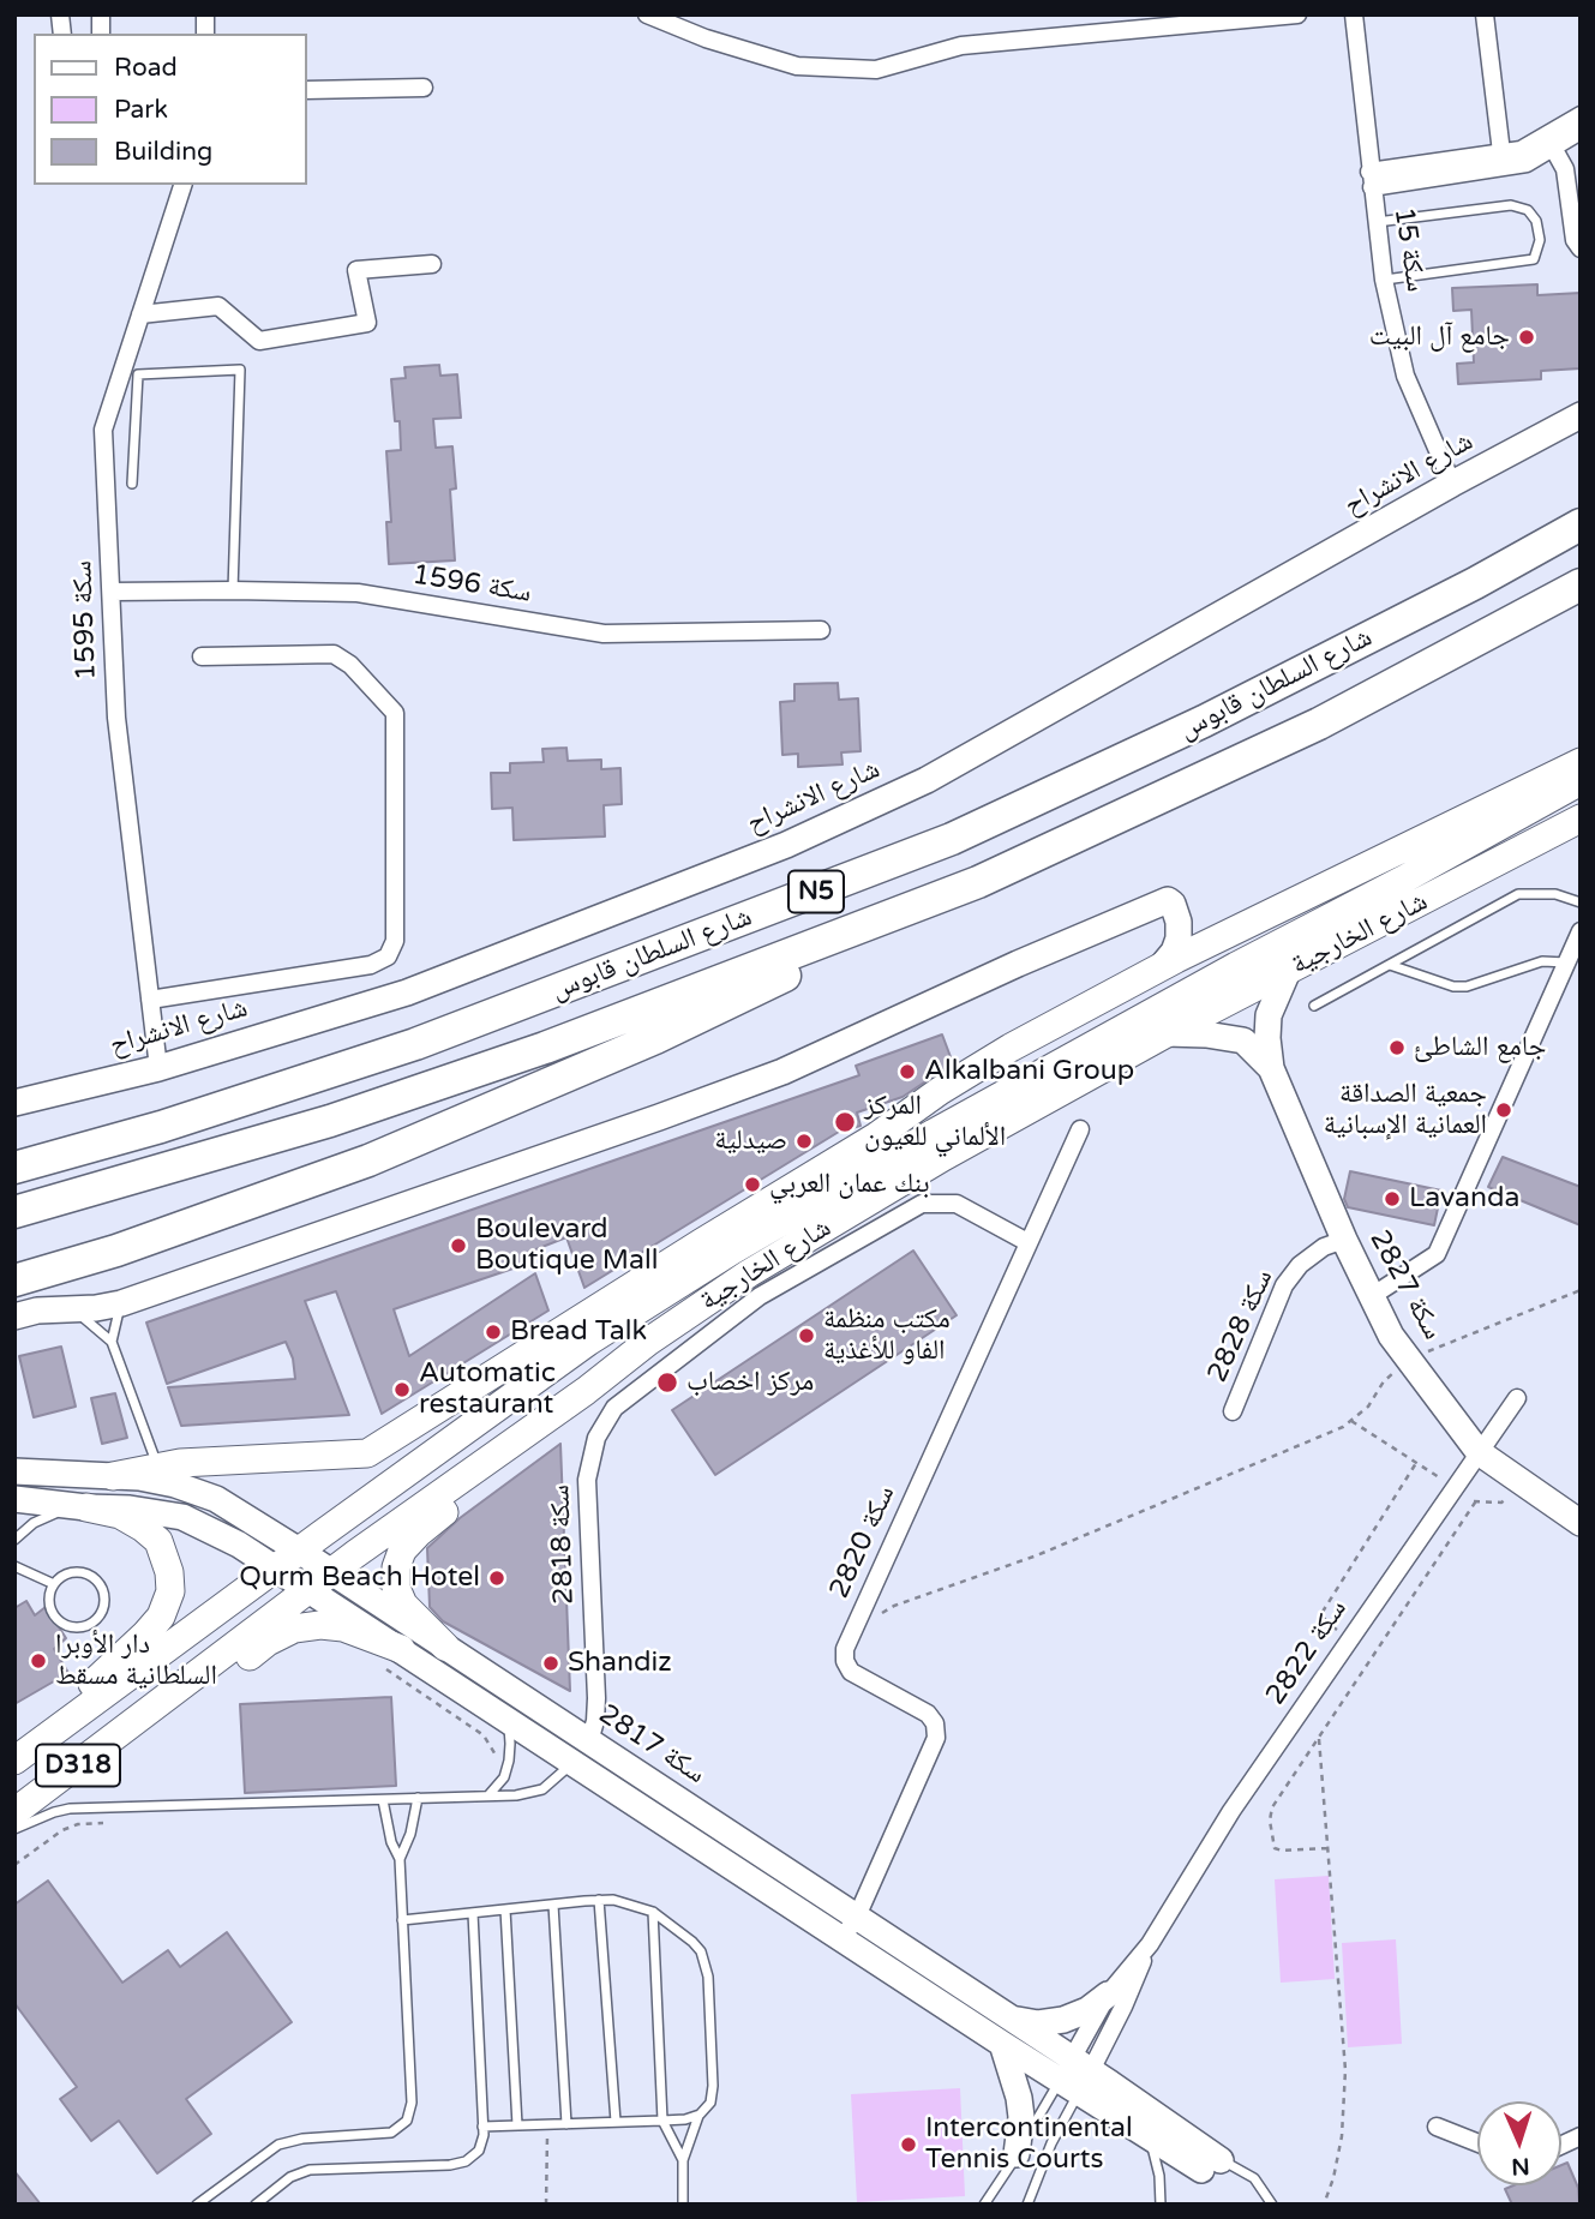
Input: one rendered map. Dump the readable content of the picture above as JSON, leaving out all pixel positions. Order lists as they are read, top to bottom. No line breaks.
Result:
{"streets":{"highway":["شارع السلطان قابوس","N5"],"main road":["شارع الخارجية","D318"],"street":["سكة 15","شارع الانشراح","سكة 1596","سكة 1595","سكة 2827","سكة 2828","سكة 2820","سكة 2818","سكة 2822","سكة 2817"]},"crossings":[["سكة 15","شارع الانشراح"],["شارع الانشراح","سكة 1595"],["سكة 1596","سكة 1595"],["شارع الخارجية","سكة 2827"],["شارع الخارجية","سكة 2817"],["سكة 2827","سكة 2828"],["سكة 2827","سكة 2822"],["سكة 2820","سكة 2818"],["سكة 2820","سكة 2817"],["سكة 2818","سكة 2817"],["سكة 2822","سكة 2817"]],"places":["جامع آل البيت","جامع الشاطئ","Alkalbani Group","جمعية الصداقة العمانية الإسبانية","المركز الألماني للعيون","صيدلية","بنك عمان العربي","Lavanda","Boulevard Boutique Mall","Bread Talk","مكتب منظمة الفاو للأغذية","مركز اخصاب","Automatic restaurant","Qurm Beach Hotel","دار الأوبرا السلطانية مسقط","Shandiz","Intercontinental Tennis Courts"],"legend":["Road","Park","Building"],"north":"bottom"}
